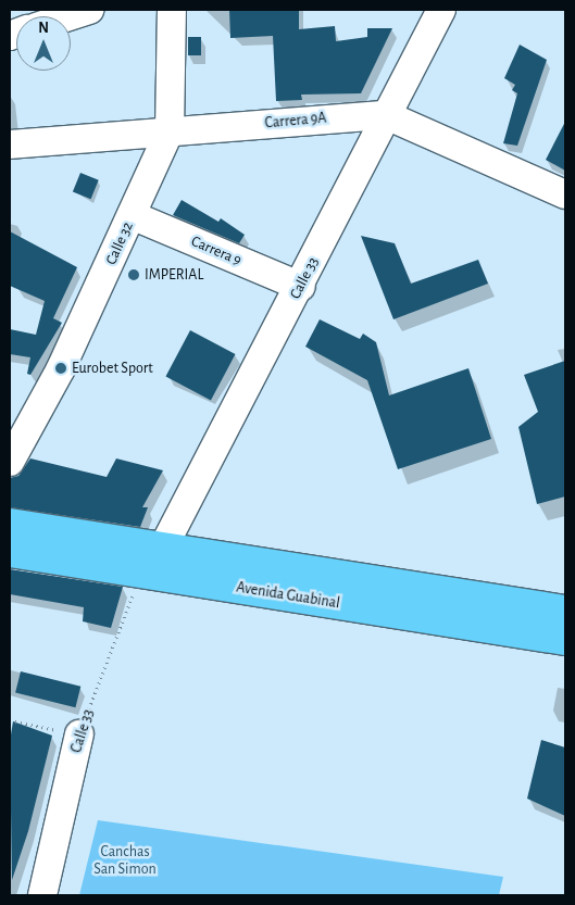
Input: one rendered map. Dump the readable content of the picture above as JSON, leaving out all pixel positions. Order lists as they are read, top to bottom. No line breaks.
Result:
{"streets":{"main road":["Avenida Guabinal"],"street":["Carrera 9A","Calle 32","Carrera 9","Calle 33"]},"crossings":[["Carrera 9A","Calle 32"],["Carrera 9A","Calle 33"],["Calle 32","Carrera 9"],["Carrera 9","Calle 33"],["Calle 33","Avenida Guabinal"]],"parks":["Canchas San Simon"],"places":["IMPERIAL","Eurobet Sport"],"north":"top"}
